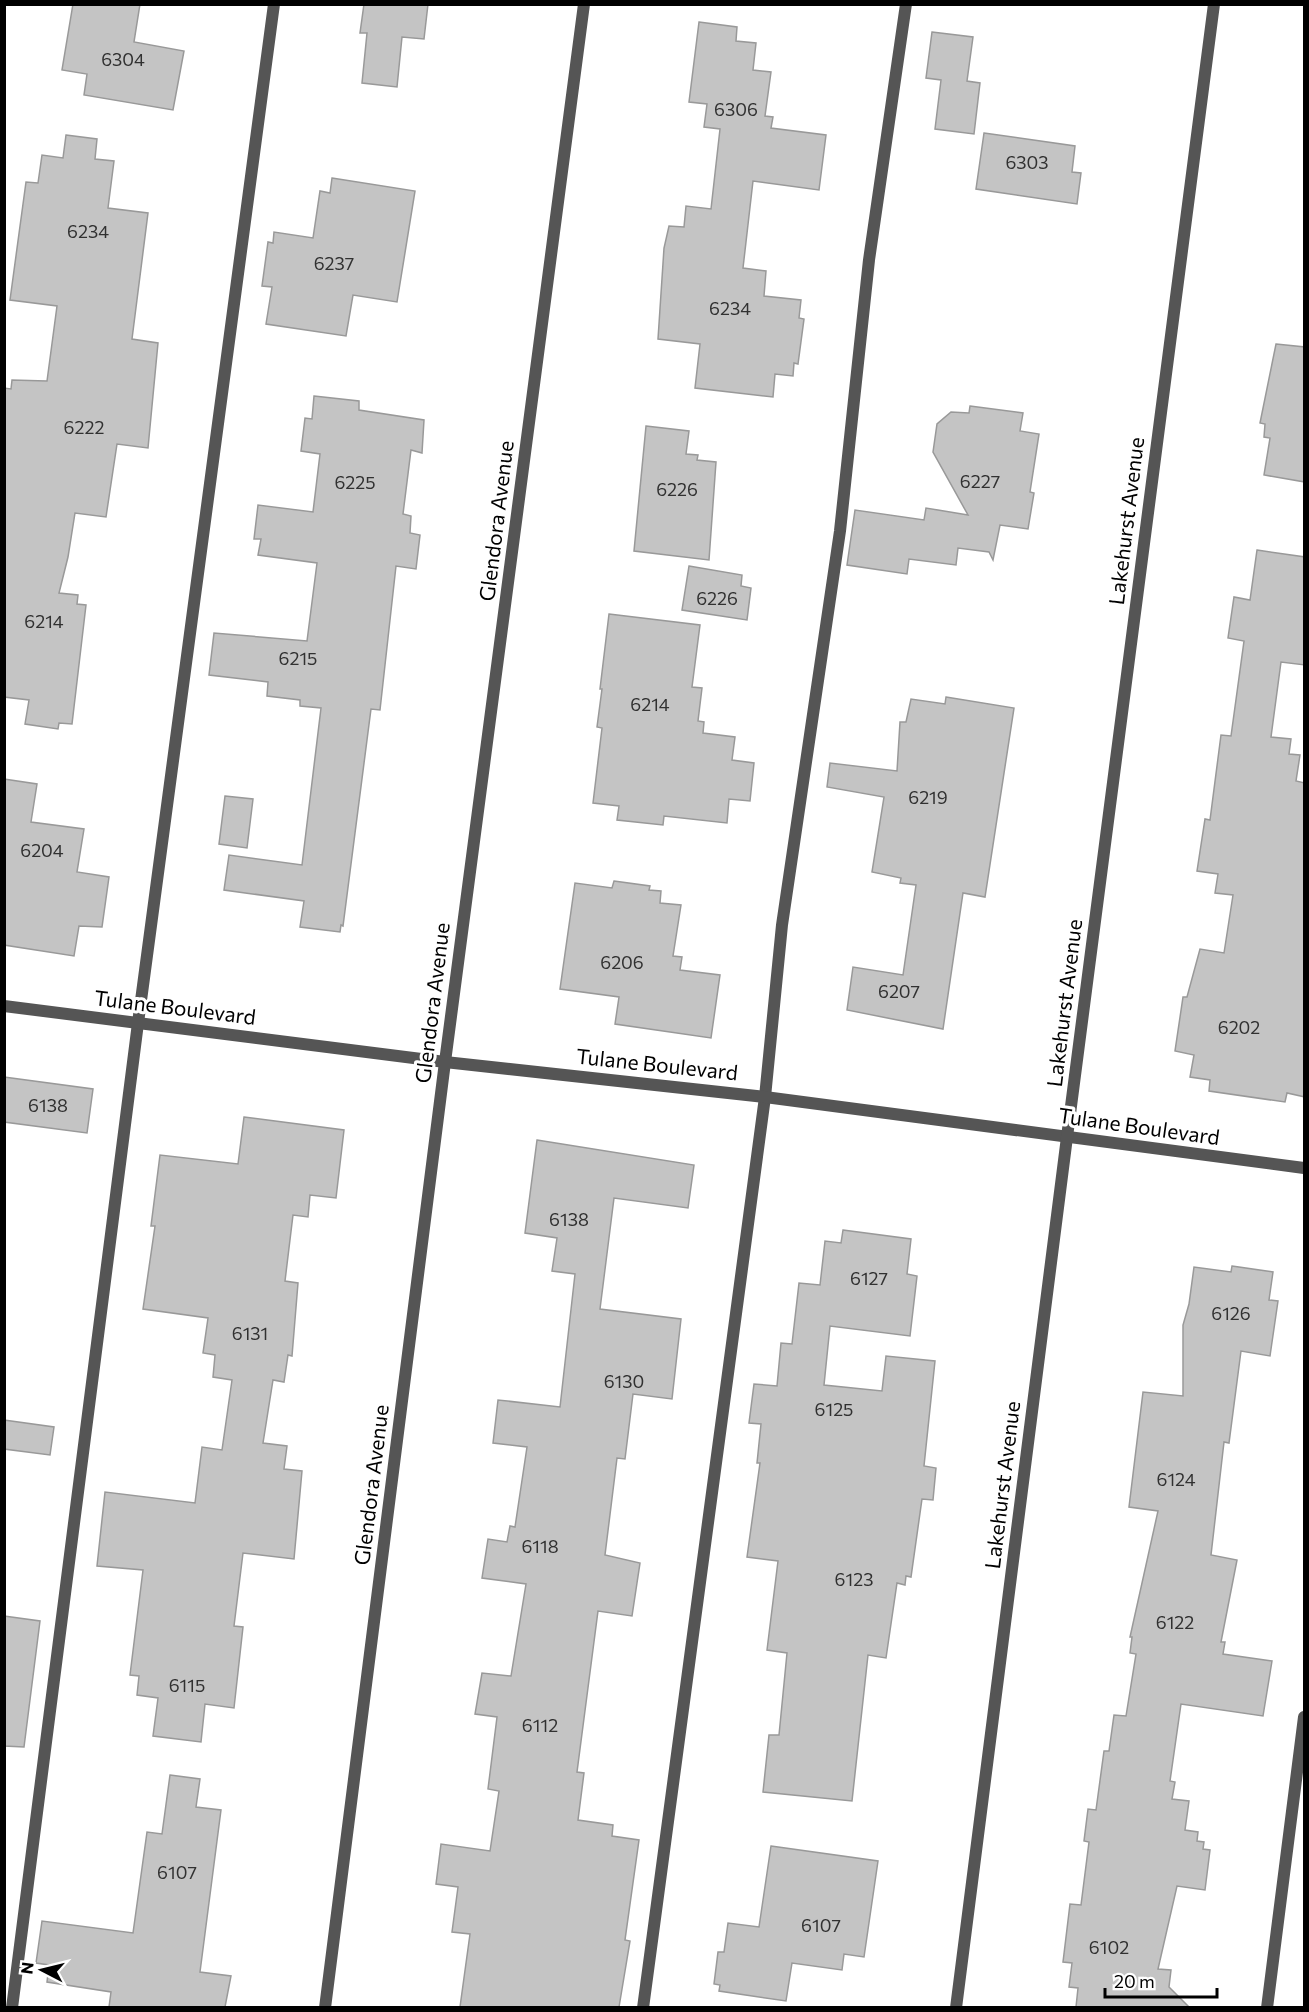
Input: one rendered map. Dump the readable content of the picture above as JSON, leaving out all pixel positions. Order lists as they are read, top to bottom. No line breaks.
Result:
{"streets":{"street":["Glendora Avenue","Lakehurst Avenue","Tulane Boulevard"]},"crossings":[["Glendora Avenue","Tulane Boulevard"],["Lakehurst Avenue","Tulane Boulevard"]],"house_numbers":["6304","6306","6303","6234","6237","6234","6222","6227","6225","6226","6226","6214","6215","6214","6219","6204","6206","6207","6202","6138","6138","6127","6126","6131","6130","6125","6124","6118","6123","6122","6115","6112","6107","6107","6102"],"scale_bar":"20 m","north":"left"}
